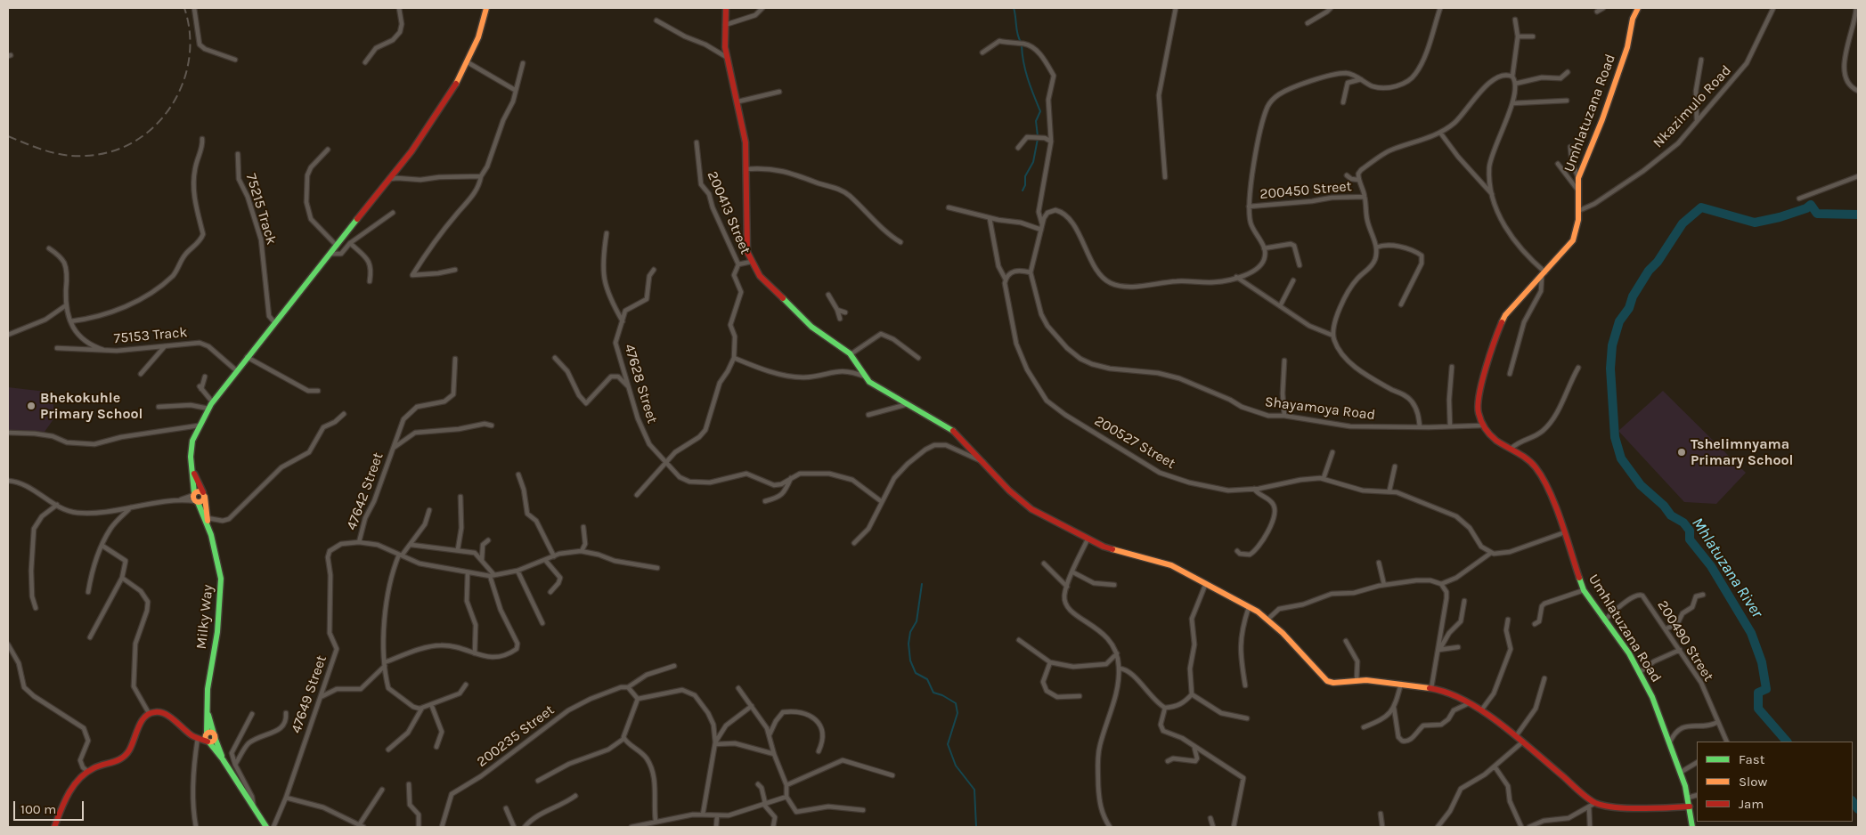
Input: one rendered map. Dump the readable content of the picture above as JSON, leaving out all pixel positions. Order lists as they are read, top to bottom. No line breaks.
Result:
{"streets":{"street":["Nkazimulo Road","Umhlatuzana Road","200450 Street","75215 Track","200413 Street","75153 Track","47628 Street","Shayamoya Road","200527 Street","47642 Street","Milky Way","200490 Street","47649 Street","200235 Street"]},"crossings":[["Nkazimulo Road","Umhlatuzana Road"],["Umhlatuzana Road","Shayamoya Road"],["Umhlatuzana Road","200490 Street"],["75215 Track","Milky Way"],["75153 Track","Milky Way"],["47642 Street","47649 Street"]],"water":["Mhlatuzana River"],"places":["Bhekokuhle Primary School","Tshelimnyama Primary School"],"legend":["Fast","Slow","Jam"],"scale_bar":"100 m"}
